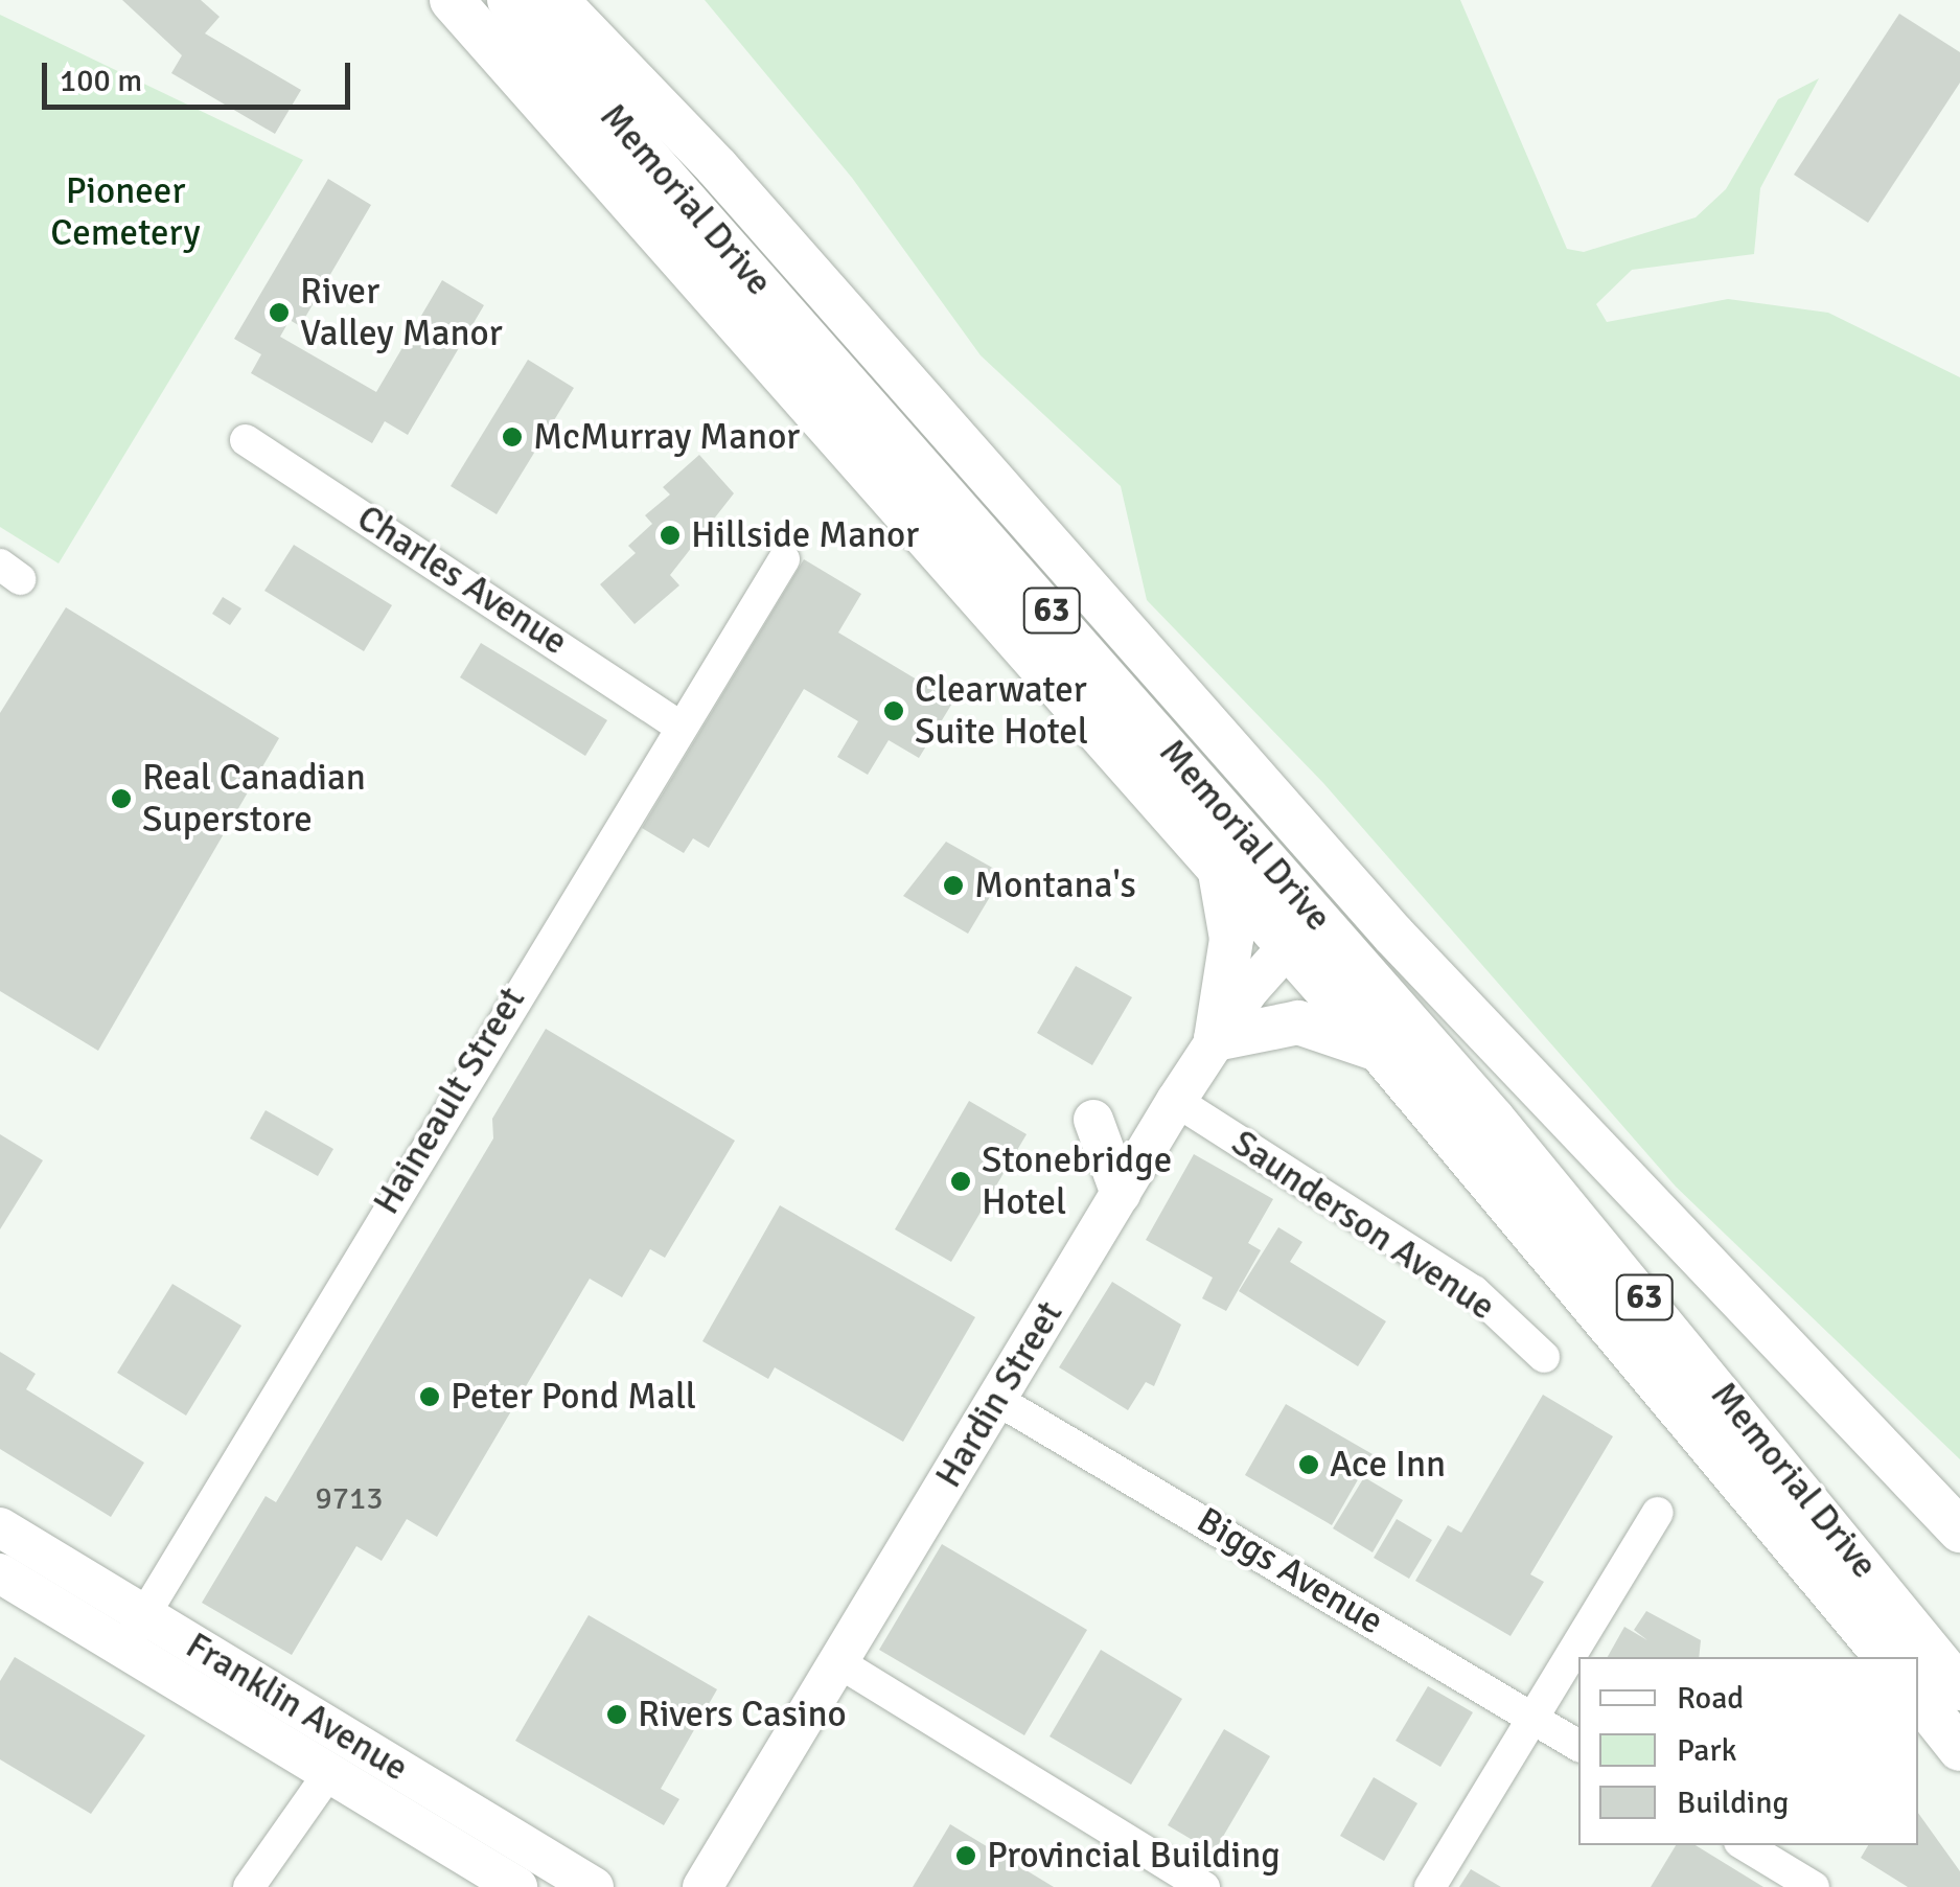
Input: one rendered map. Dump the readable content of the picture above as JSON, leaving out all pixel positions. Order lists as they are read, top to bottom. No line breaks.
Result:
{"streets":{"highway":["Memorial Drive","63"],"main road":["Hardin Street","Franklin Avenue"],"street":["Charles Avenue","Haineault Street","Saunderson Avenue","Biggs Avenue"]},"crossings":[["Memorial Drive","Hardin Street"],["Charles Avenue","Haineault Street"],["Haineault Street","Franklin Avenue"],["Saunderson Avenue","Hardin Street"],["Hardin Street","Biggs Avenue"]],"parks":["Pioneer Cemetery"],"places":["River Valley Manor","McMurray Manor","Hillside Manor","Clearwater Suite Hotel","Real Canadian Superstore","Montana's","Stonebridge Hotel","Peter Pond Mall","Ace Inn","Rivers Casino","Provincial Building"],"house_numbers":["9713"],"legend":["Road","Park","Building"],"scale_bar":"100 m"}
